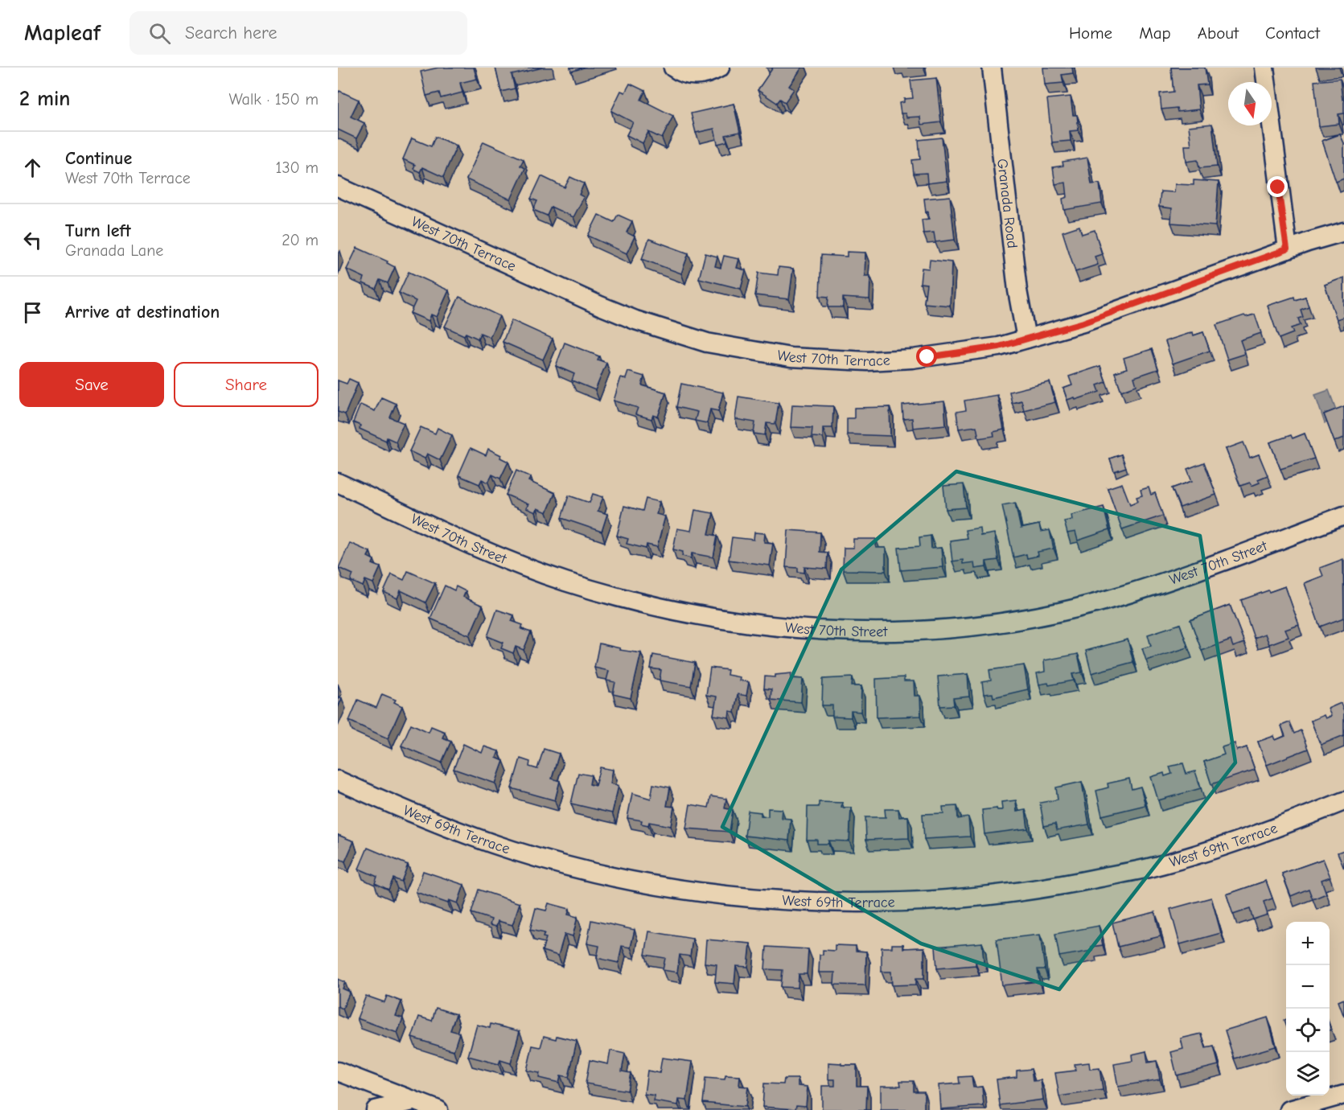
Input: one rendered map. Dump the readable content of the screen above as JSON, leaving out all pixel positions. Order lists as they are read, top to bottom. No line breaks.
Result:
{"streets":{"street":["Granada Road","West 70th Terrace","West 70th Street","West 69th Terrace"]},"crossings":[["Granada Road","West 70th Terrace"]],"north":"bottom","page":{"header":"Mapleaf","search":"Search here","nav":["Home","Map","About","Contact"],"heading":["2 min","Walk · 150 m"],"list":[["Continue","West 70th Terrace","130 m"],["Turn left","Granada Lane","20 m"],"Arrive at destination"],"buttons":["Save","Share"],"map_buttons":["+","−"]}}
